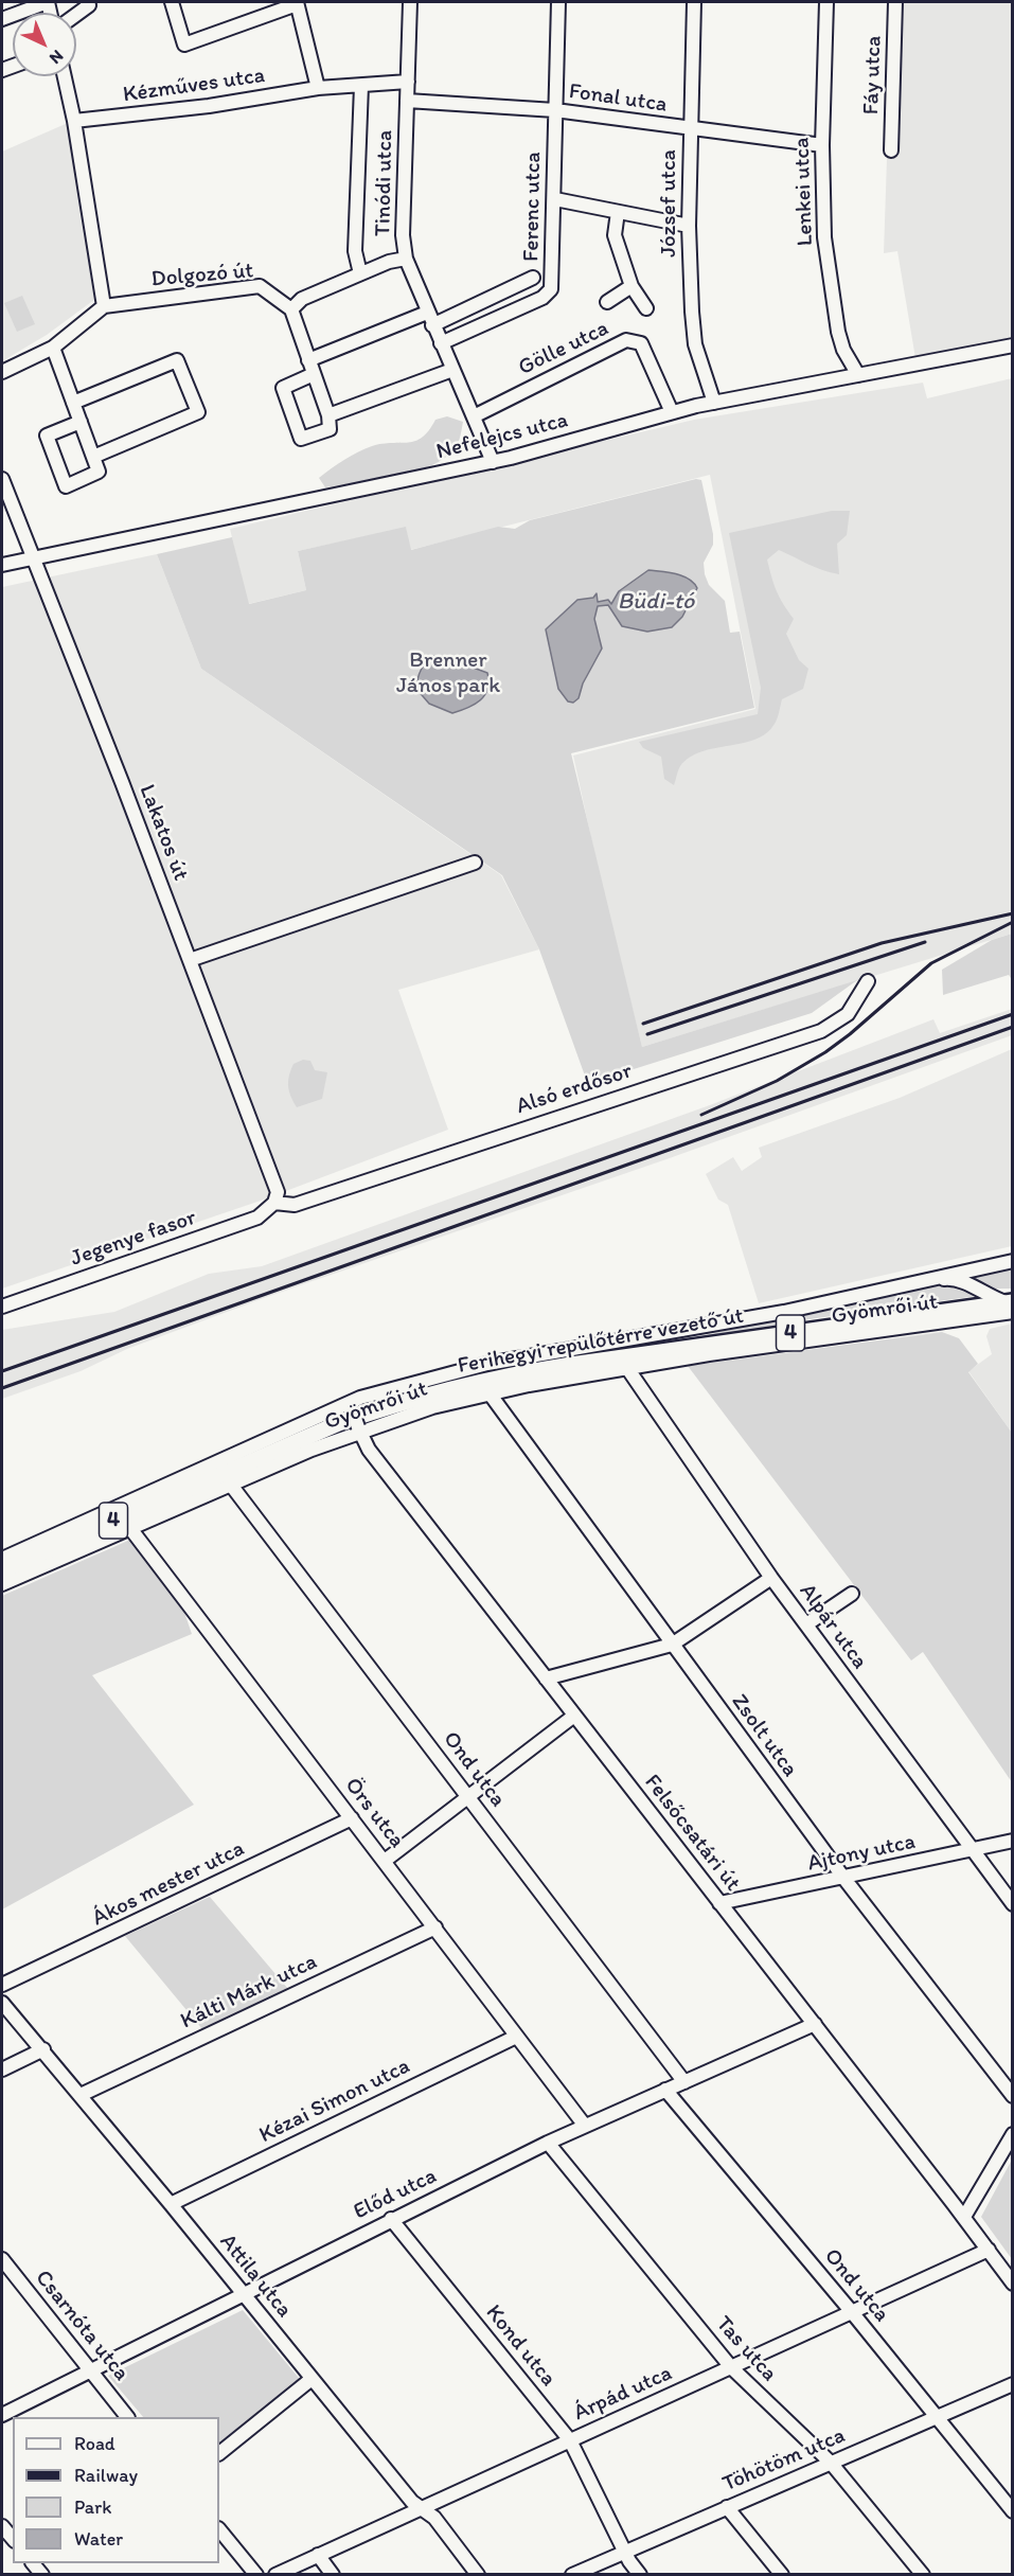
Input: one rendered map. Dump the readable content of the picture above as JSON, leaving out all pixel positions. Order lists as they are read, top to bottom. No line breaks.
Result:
{"streets":{"main road":["4","Ferihegyi repülőtérre vezető út"],"street":["Fáy utca","Kézműves utca","Fonal utca","Tinódi utca","Lenkei utca","József utca","Ferenc utca","Dolgozó út","Gölle utca","Nefelejcs utca","Lakatos út","Alsó erdősor","Jegenye fasor","Gyömrői út","Alpár utca","Zsolt utca","Ond utca","Örs utca","Felsőcsatári út","Ajtony utca","Ákos mester utca","Kálti Márk utca","Kézai Simon utca","Előd utca","Attila utca","Csarnóta utca","Kond utca","Tas utca","Árpád utca","Töhötöm utca"]},"crossings":[["Kézműves utca","Tinódi utca"],["Fonal utca","Tinódi utca"],["Fonal utca","Lenkei utca"],["Fonal utca","József utca"],["Fonal utca","Ferenc utca"],["Tinódi utca","Ferenc utca"],["Tinódi utca","Gölle utca"],["Tinódi utca","Nefelejcs utca"],["Lenkei utca","Nefelejcs utca"],["József utca","Nefelejcs utca"],["Gölle utca","Nefelejcs utca"],["Nefelejcs utca","Lakatos út"],["Lakatos út","Alsó erdősor"],["Lakatos út","Jegenye fasor"],["Alsó erdősor","Jegenye fasor"],["Gyömrői út","Ferihegyi repülőtérre vezető út"],["Gyömrői út","Alpár utca"],["Gyömrői út","Zsolt utca"],["Gyömrői út","Ond utca"],["Gyömrői út","Örs utca"],["Gyömrői út","Felsőcsatári út"],["Alpár utca","Ajtony utca"],["Zsolt utca","Ajtony utca"],["Ond utca","Előd utca"],["Ond utca","Árpád utca"],["Ond utca","Töhötöm utca"],["Örs utca","Ákos mester utca"],["Örs utca","Kálti Márk utca"],["Örs utca","Kézai Simon utca"],["Örs utca","Előd utca"],["Felsőcsatári út","Ajtony utca"],["Felsőcsatári út","Előd utca"],["Felsőcsatári út","Árpád utca"],["Kálti Márk utca","Attila utca"],["Kézai Simon utca","Attila utca"],["Előd utca","Attila utca"],["Előd utca","Csarnóta utca"],["Előd utca","Kond utca"],["Előd utca","Tas utca"],["Attila utca","Árpád utca"],["Kond utca","Árpád utca"],["Kond utca","Töhötöm utca"],["Tas utca","Árpád utca"],["Tas utca","Töhötöm utca"]],"water":["Büdi-tó"],"parks":["Brenner János park"],"legend":["Road","Railway","Park","Water"],"north":"bottom right"}
